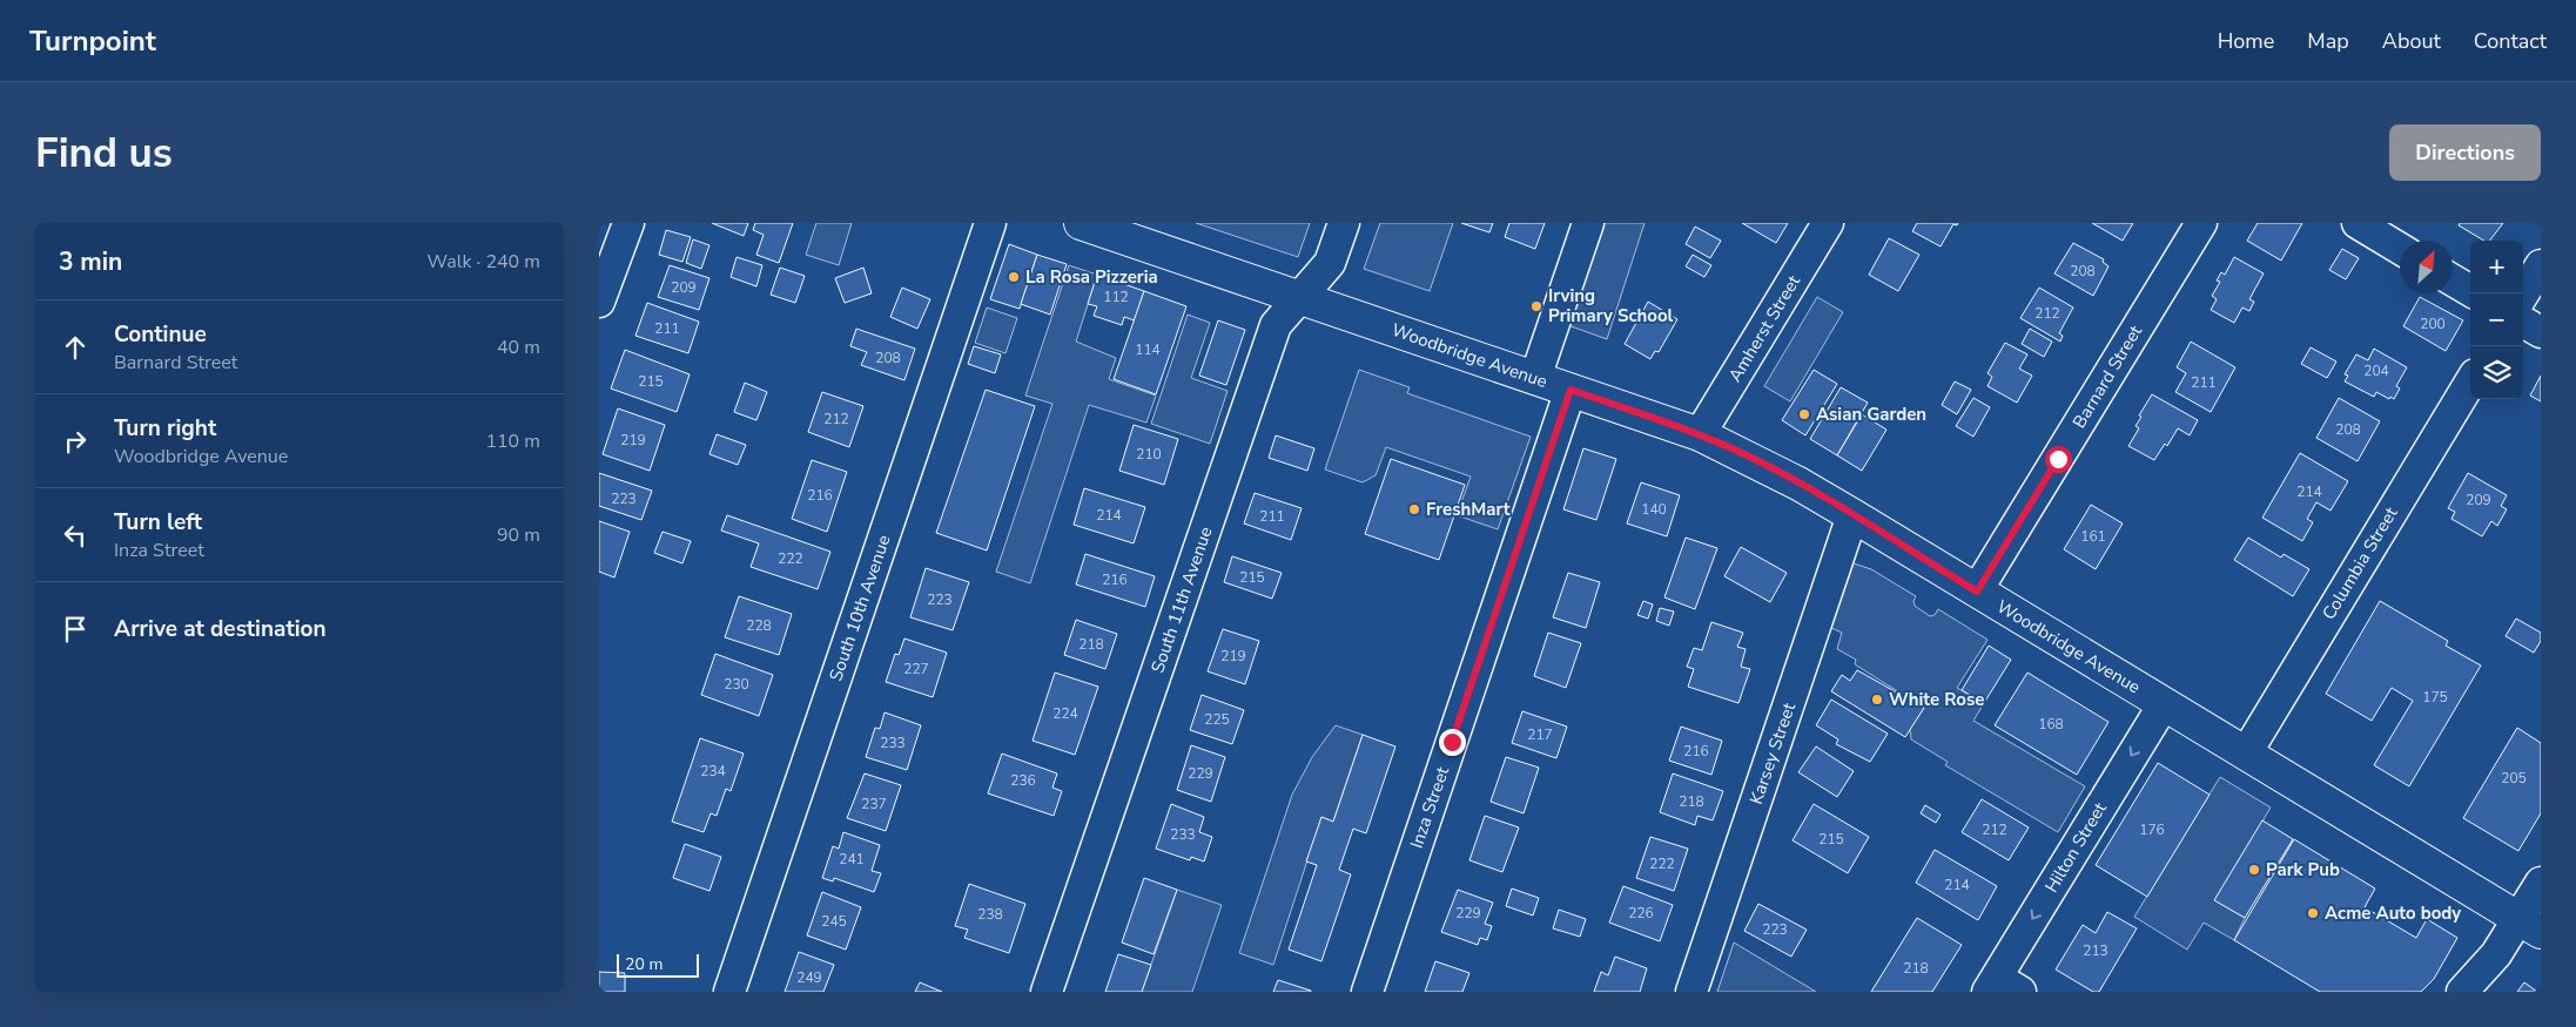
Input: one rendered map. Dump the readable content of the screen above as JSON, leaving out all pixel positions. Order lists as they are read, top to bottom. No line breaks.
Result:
{"streets":{"main road":["Woodbridge Avenue"],"street":["Amherst Street","Barnard Street","Columbia Street","South 11th Avenue","South 10th Avenue","Karsey Street","Inza Street","Hilton Street"]},"crossings":[["Amherst Street","Woodbridge Avenue"],["Woodbridge Avenue","Barnard Street"],["Woodbridge Avenue","Columbia Street"],["Woodbridge Avenue","South 11th Avenue"],["Woodbridge Avenue","Karsey Street"],["Woodbridge Avenue","Inza Street"],["Woodbridge Avenue","Hilton Street"]],"one_way":["Hilton Street"],"places":["La Rosa Pizzeria","Irving Primary School","Asian Garden","FreshMart","White Rose","Park Pub","Acme Auto body"],"house_numbers":["208","209","112","212","200","211","114","208","204","215","211","212","208","219","210","214","216","223","209","140","214","211","161","222","215","216","223","228","218","219","227","230","175","224","225","168","217","233","216","234","229","205","236","218","237","212","176","233","215","241","222","214","229","226","238","245","223","213","218","249"],"scale_bar":"20 m","north":"top right","page":{"header":"Turnpoint","nav":["Home","Map","About","Contact"],"buttons":"Directions","title":"Find us","heading":["3 min","Walk · 240 m"],"map_buttons":["+","−"],"list":[["Continue","Barnard Street","40 m"],["Turn right","Woodbridge Avenue","110 m"],["Turn left","Inza Street","90 m"],"Arrive at destination"],"scale":"20 m"}}
